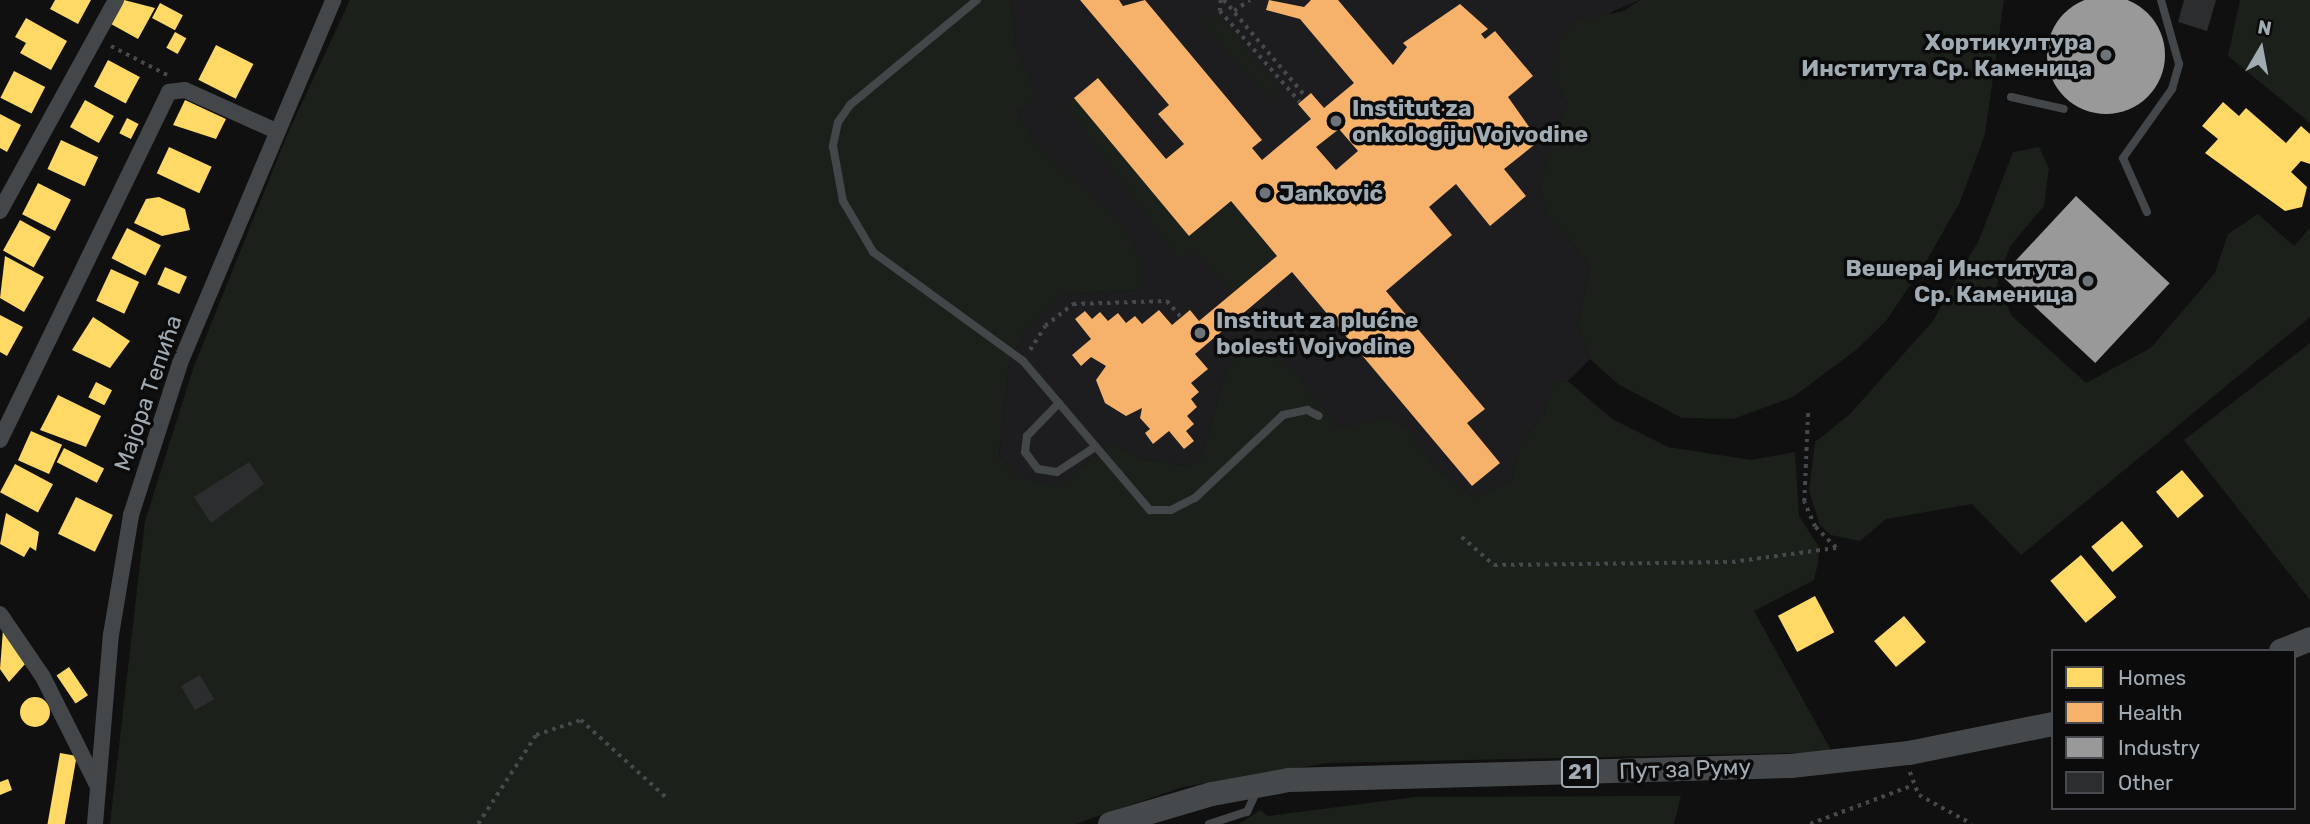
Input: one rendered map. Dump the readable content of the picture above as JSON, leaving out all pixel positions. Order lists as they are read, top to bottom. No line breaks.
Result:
{"streets":{"main road":["Пут за Руму","21"],"street":["Мајора Тепића"]},"places":["Хортикултура Института Ср. Каменица","Institut za onkologiju Vojvodine","Janković","Вешерај Института Ср. Каменица","Institut za plućne bolesti Vojvodine"],"legend":["Homes","Health","Industry","Other"],"north":"top"}
